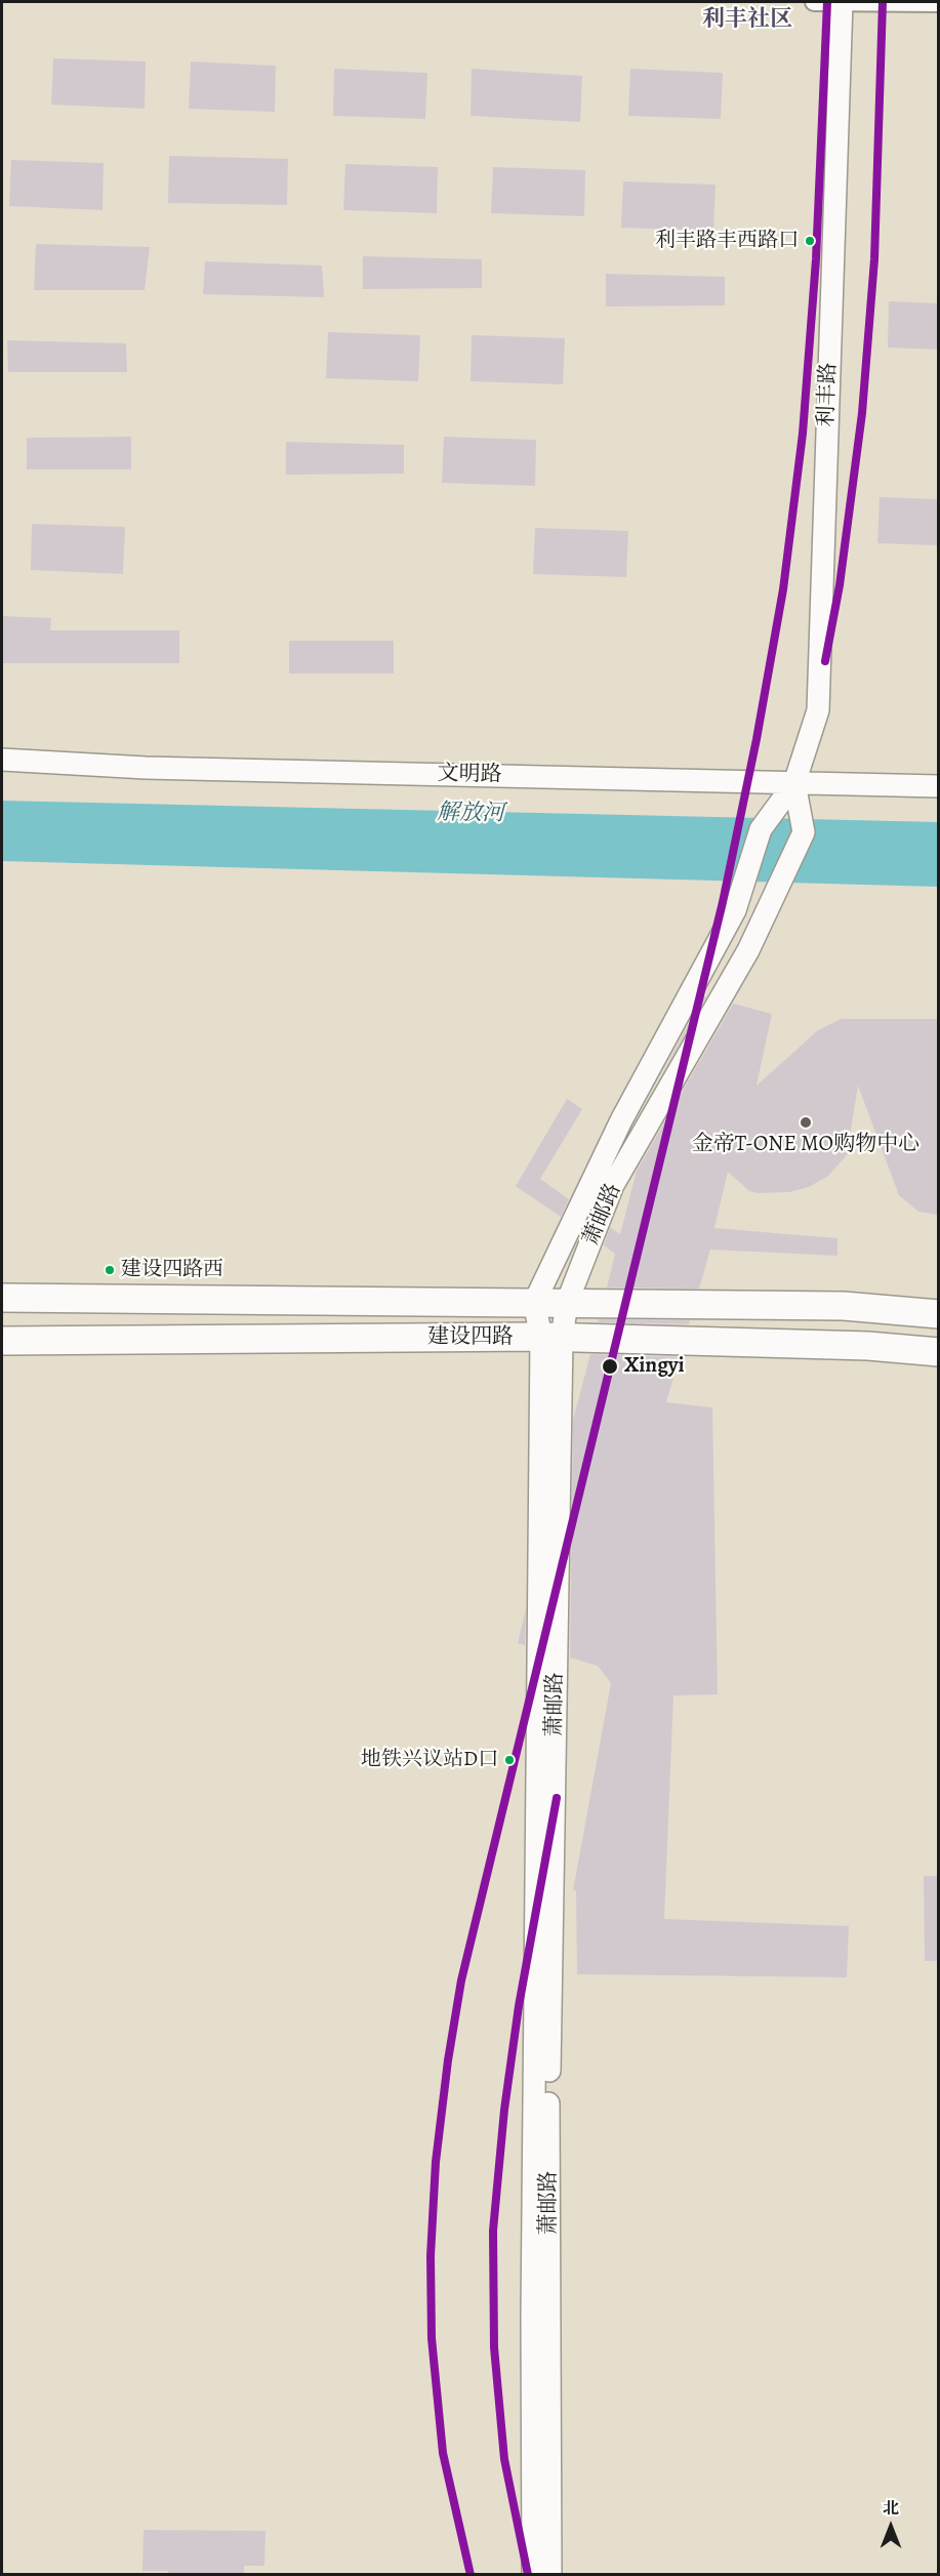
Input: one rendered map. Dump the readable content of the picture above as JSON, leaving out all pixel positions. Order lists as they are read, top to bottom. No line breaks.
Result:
{"streets":{"main road":["建设四路"],"street":["利丰路","文明路","萧邮路"]},"crossings":[["利丰路","文明路"],["利丰路","萧邮路"],["文明路","萧邮路"],["萧邮路","建设四路"]],"districts":["利丰社区"],"water":["解放河"],"places":["利丰路丰西路口","金帝T-ONE MO购物中心","建设四路西","Xingyi","地铁兴议站D口"],"north":"top"}
